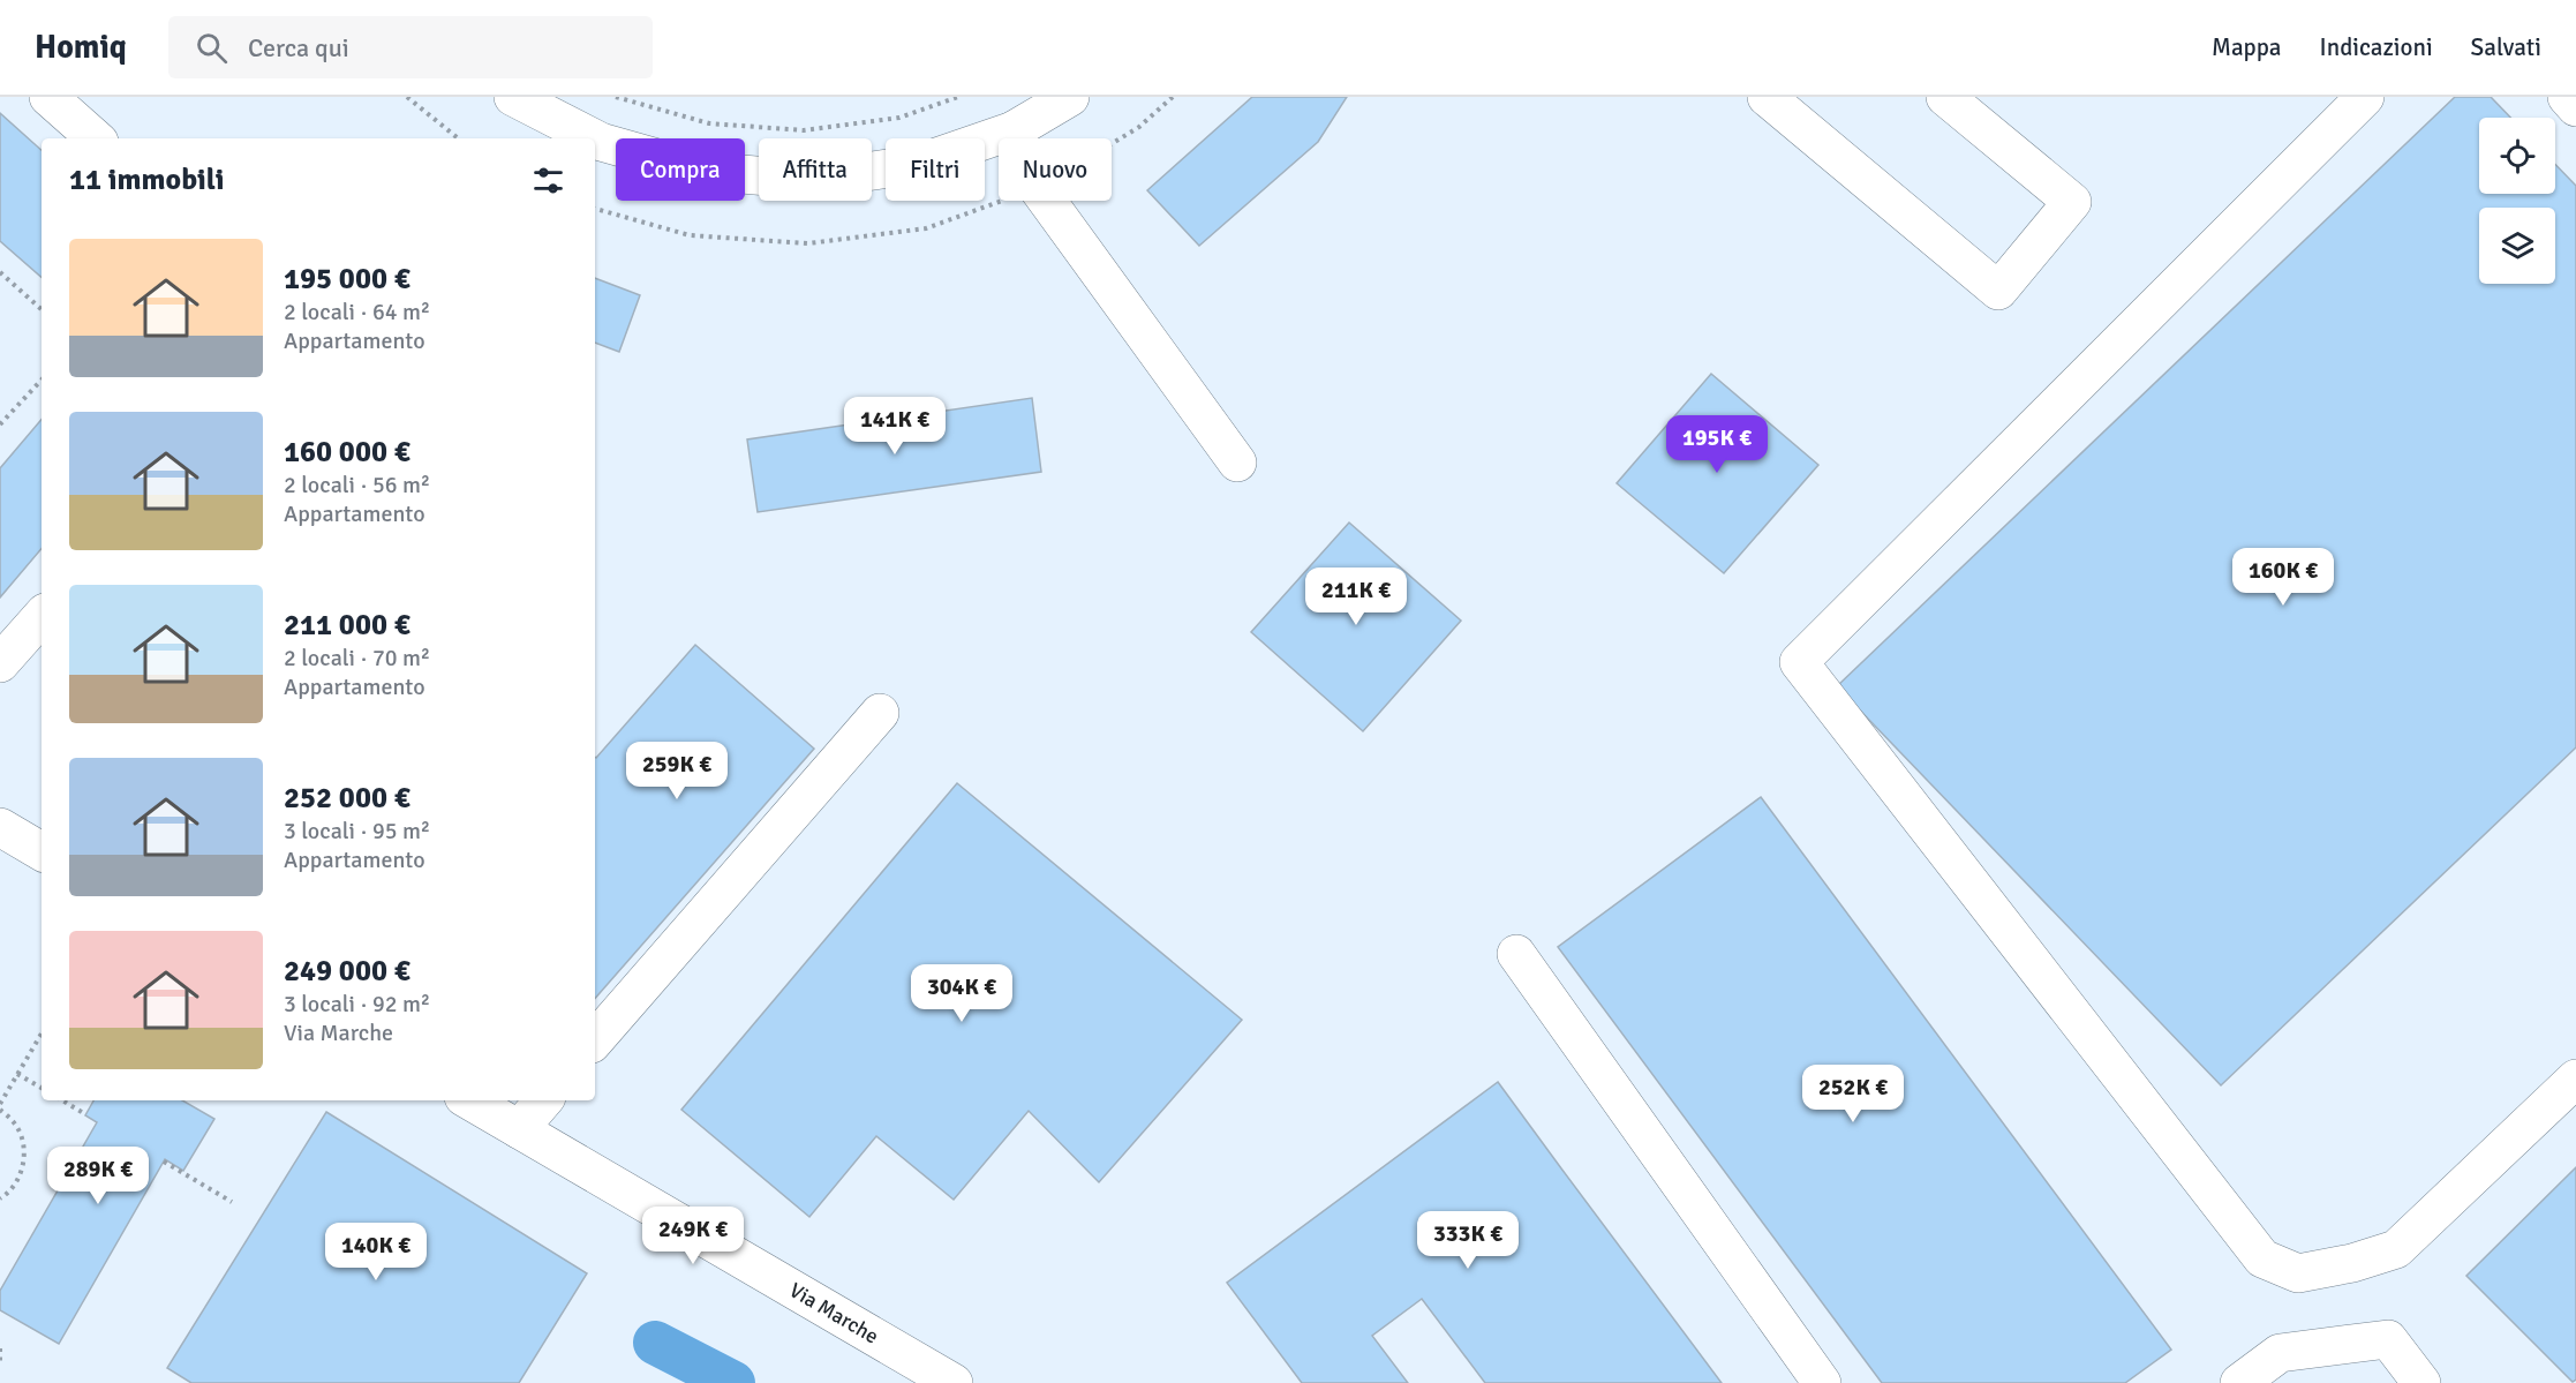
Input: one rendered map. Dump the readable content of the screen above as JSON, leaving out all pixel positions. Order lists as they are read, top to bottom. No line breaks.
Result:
{"streets":{"street":["Via Marche"]},"page":{"header":"Homiq","search":"Cerca qui","nav":["Mappa","Indicazioni","Salvati"],"chip":["Compra","Affitta","Filtri","Nuovo"],"heading":"11 immobili","list":[{"name":"195 000 €","note":"2 locali · 64 m² · Appartamento"},{"name":"160 000 €","note":"2 locali · 56 m² · Appartamento"},{"name":"211 000 €","note":"2 locali · 70 m² · Appartamento"},{"name":"252 000 €","note":"3 locali · 95 m² · Appartamento"},{"name":"249 000 €","note":"3 locali · 92 m² · Via Marche"}],"price":["141K €","195K €","160K €","211K €","259K €","304K €","252K €","289K €","249K €","333K €","140K €"]}}
